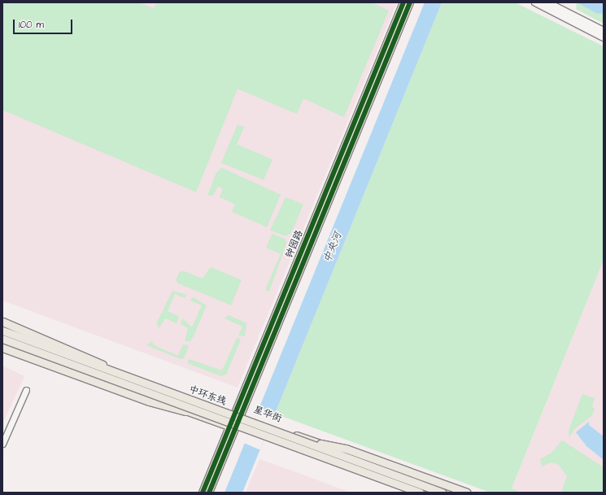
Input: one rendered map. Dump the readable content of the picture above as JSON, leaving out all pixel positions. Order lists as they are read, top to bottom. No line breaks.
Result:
{"streets":{"highway":["中环东线"],"main road":["钟园路","星华街"]},"crossings":[["钟园路","星华街"]],"water":["中央河"],"scale_bar":"100 m"}
